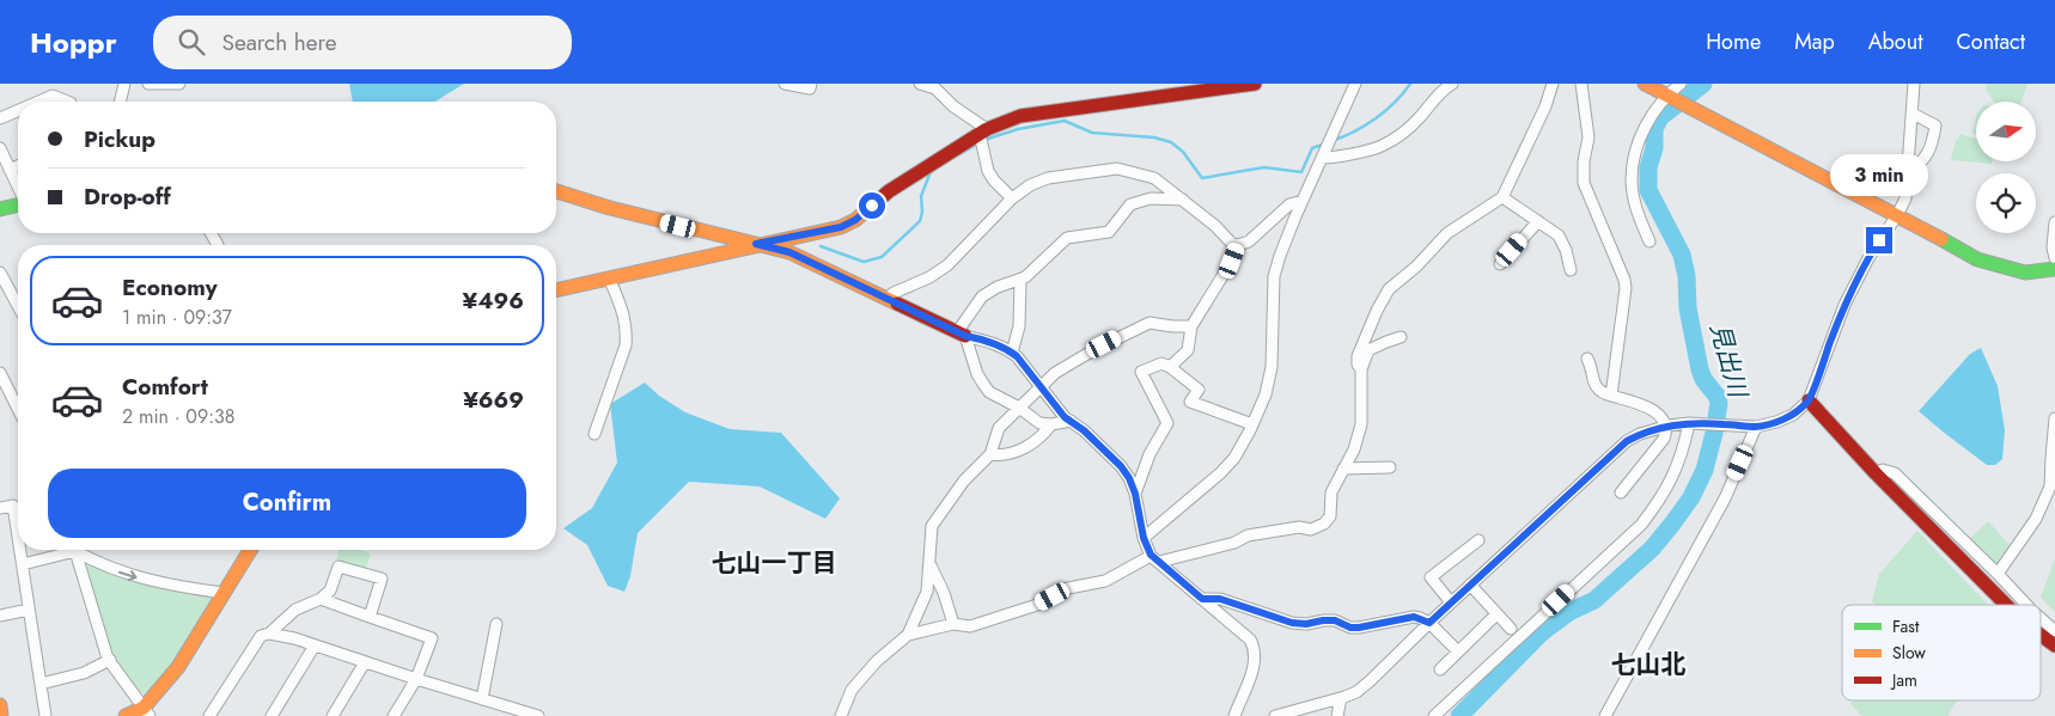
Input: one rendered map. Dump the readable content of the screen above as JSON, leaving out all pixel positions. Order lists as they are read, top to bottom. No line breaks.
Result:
{"districts":["七山一丁目","七山北"],"water":["見出川"],"legend":["Fast","Slow","Jam"],"north":"right","page":{"header":"Hoppr","search":"Search here","nav":["Home","Map","About","Contact"],"banner":["Pickup","Drop-off"],"bubble":"3 min","list":[{"name":"Economy","note":"1 min · 09:37","value":"¥496"},{"name":"Comfort","note":"2 min · 09:38","value":"¥669"}],"buttons":"Confirm"}}
